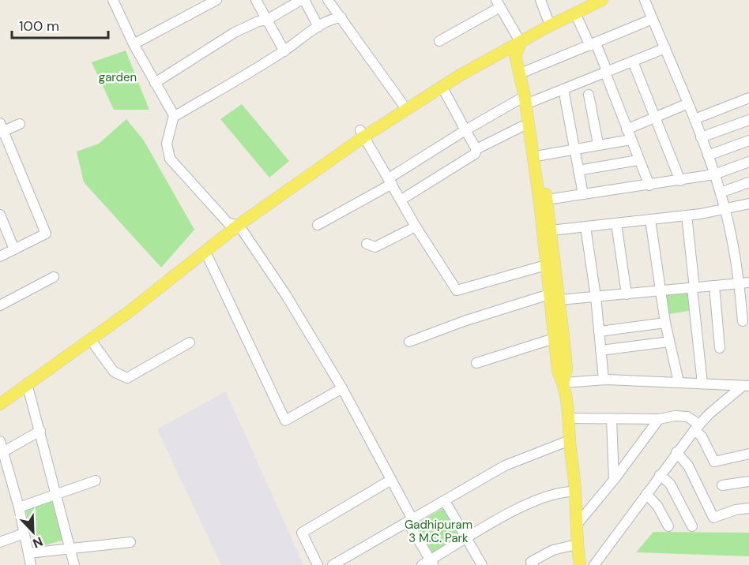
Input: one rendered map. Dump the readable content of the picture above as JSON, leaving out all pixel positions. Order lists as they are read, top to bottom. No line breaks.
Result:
{"parks":["garden","Gadhipuram 3 M.C. Park"],"scale_bar":"100 m","north":"bottom right"}
